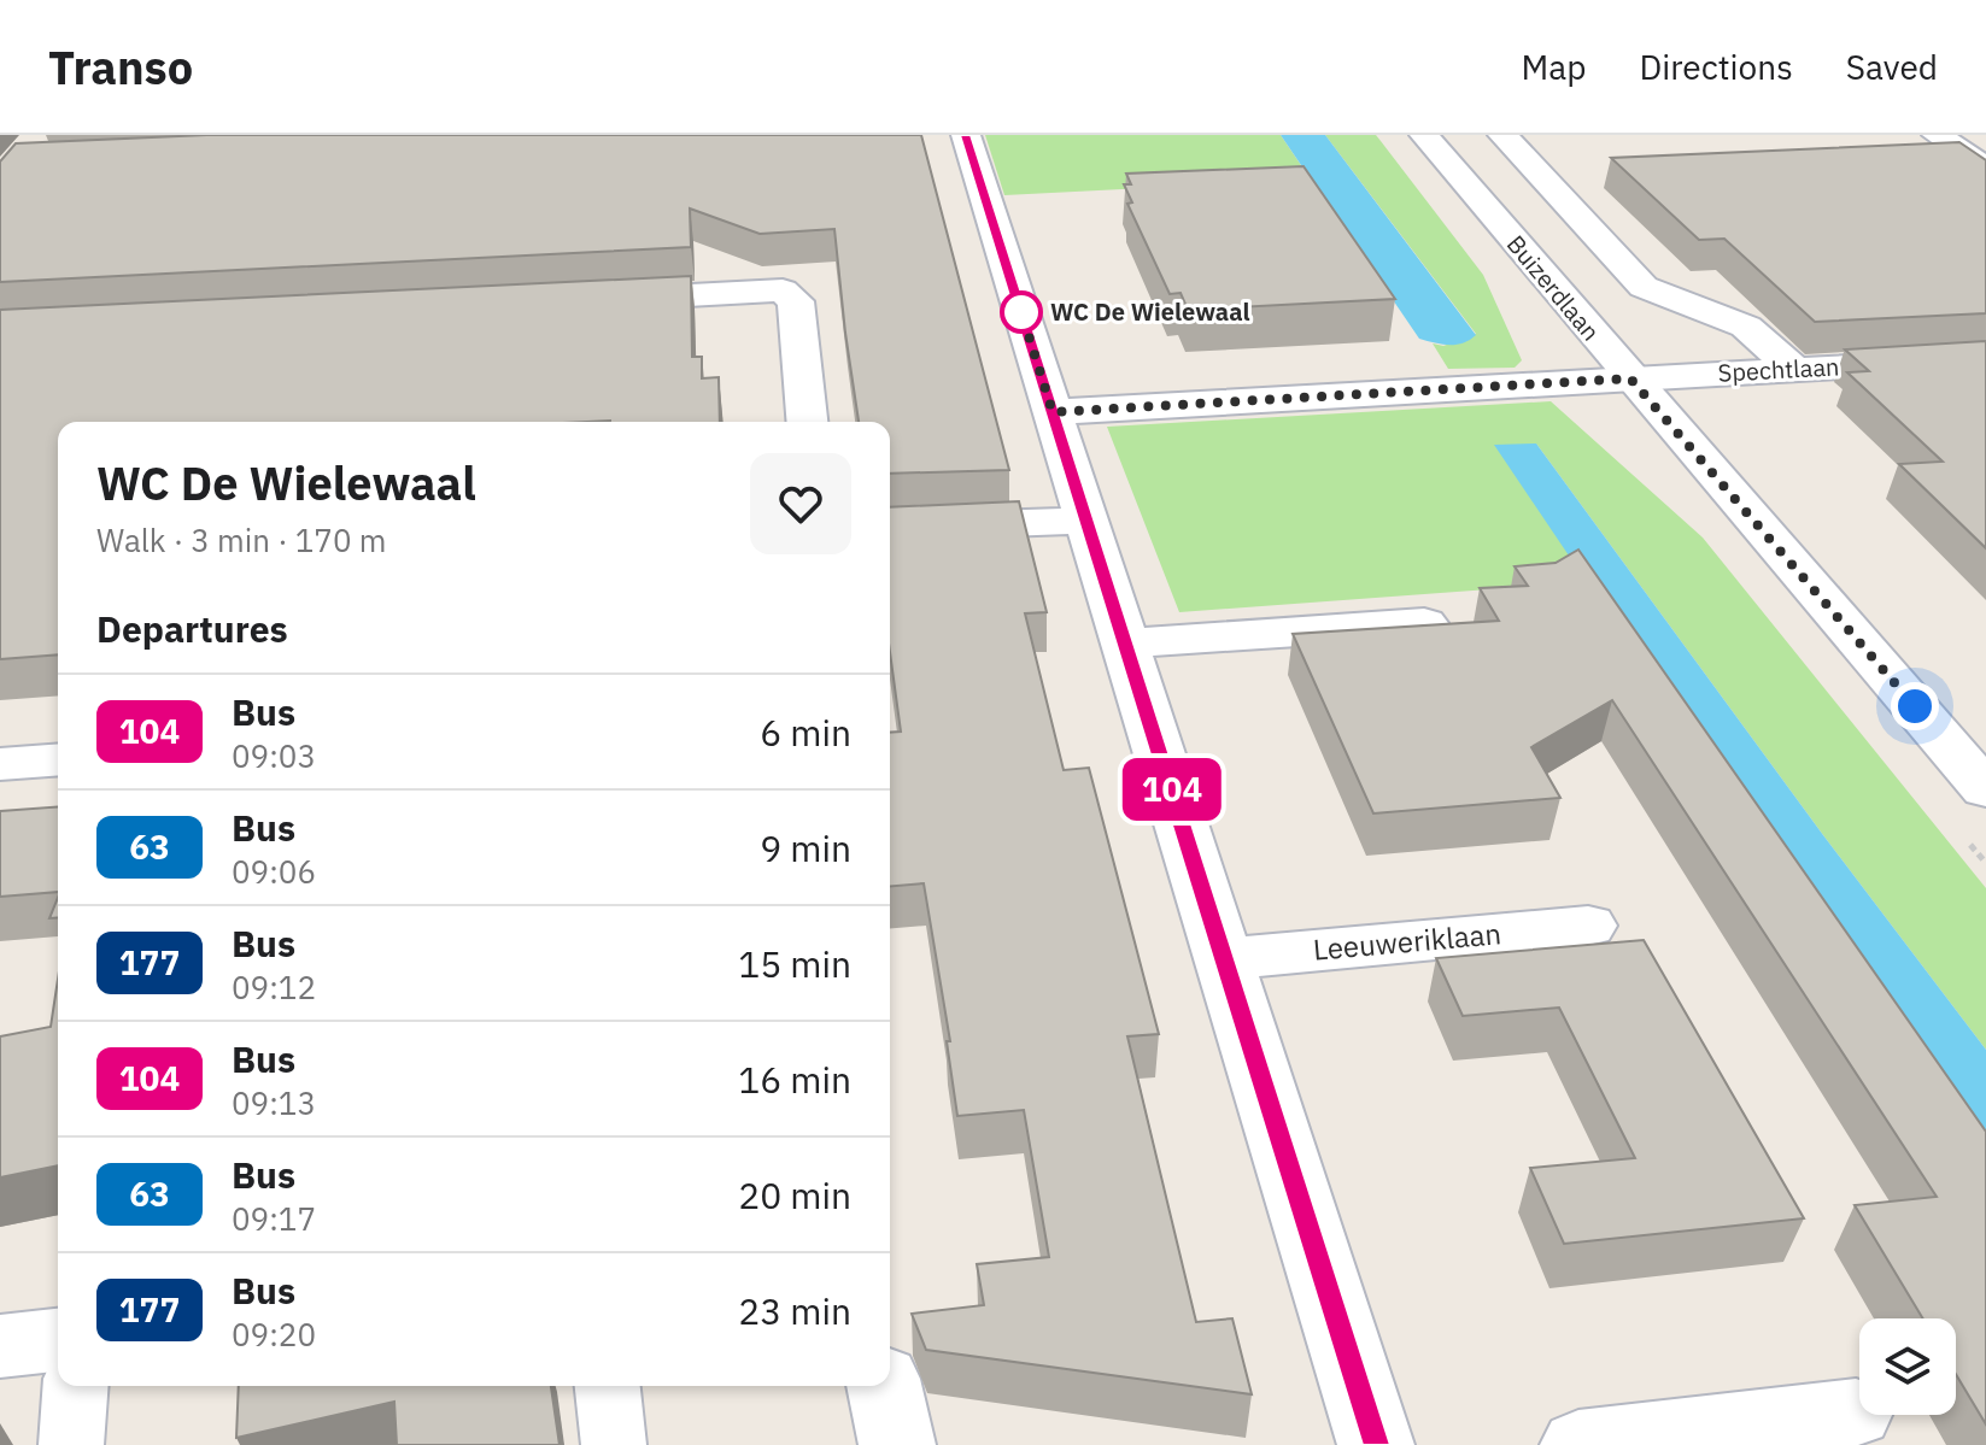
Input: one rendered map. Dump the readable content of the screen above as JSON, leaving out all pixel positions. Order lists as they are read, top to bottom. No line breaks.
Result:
{"streets":{"street":["Buizerdlaan","Spechtlaan","Leeuweriklaan"]},"crossings":[["Buizerdlaan","Spechtlaan"]],"places":["WC De Wielewaal"],"lines":["bus line 104"],"page":{"header":"Transo","nav":["Map","Directions","Saved"],"on_map":"104","heading":[["WC De Wielewaal","Walk · 3 min · 170 m"],"Departures"],"list":[{"mark":"104","name":"Bus","note":"09:03","value":"6 min"},{"mark":"63","name":"Bus","note":"09:06","value":"9 min"},{"mark":"177","name":"Bus","note":"09:12","value":"15 min"},{"mark":"104","name":"Bus","note":"09:13","value":"16 min"},{"mark":"63","name":"Bus","note":"09:17","value":"20 min"},{"mark":"177","name":"Bus","note":"09:20","value":"23 min"}]}}
